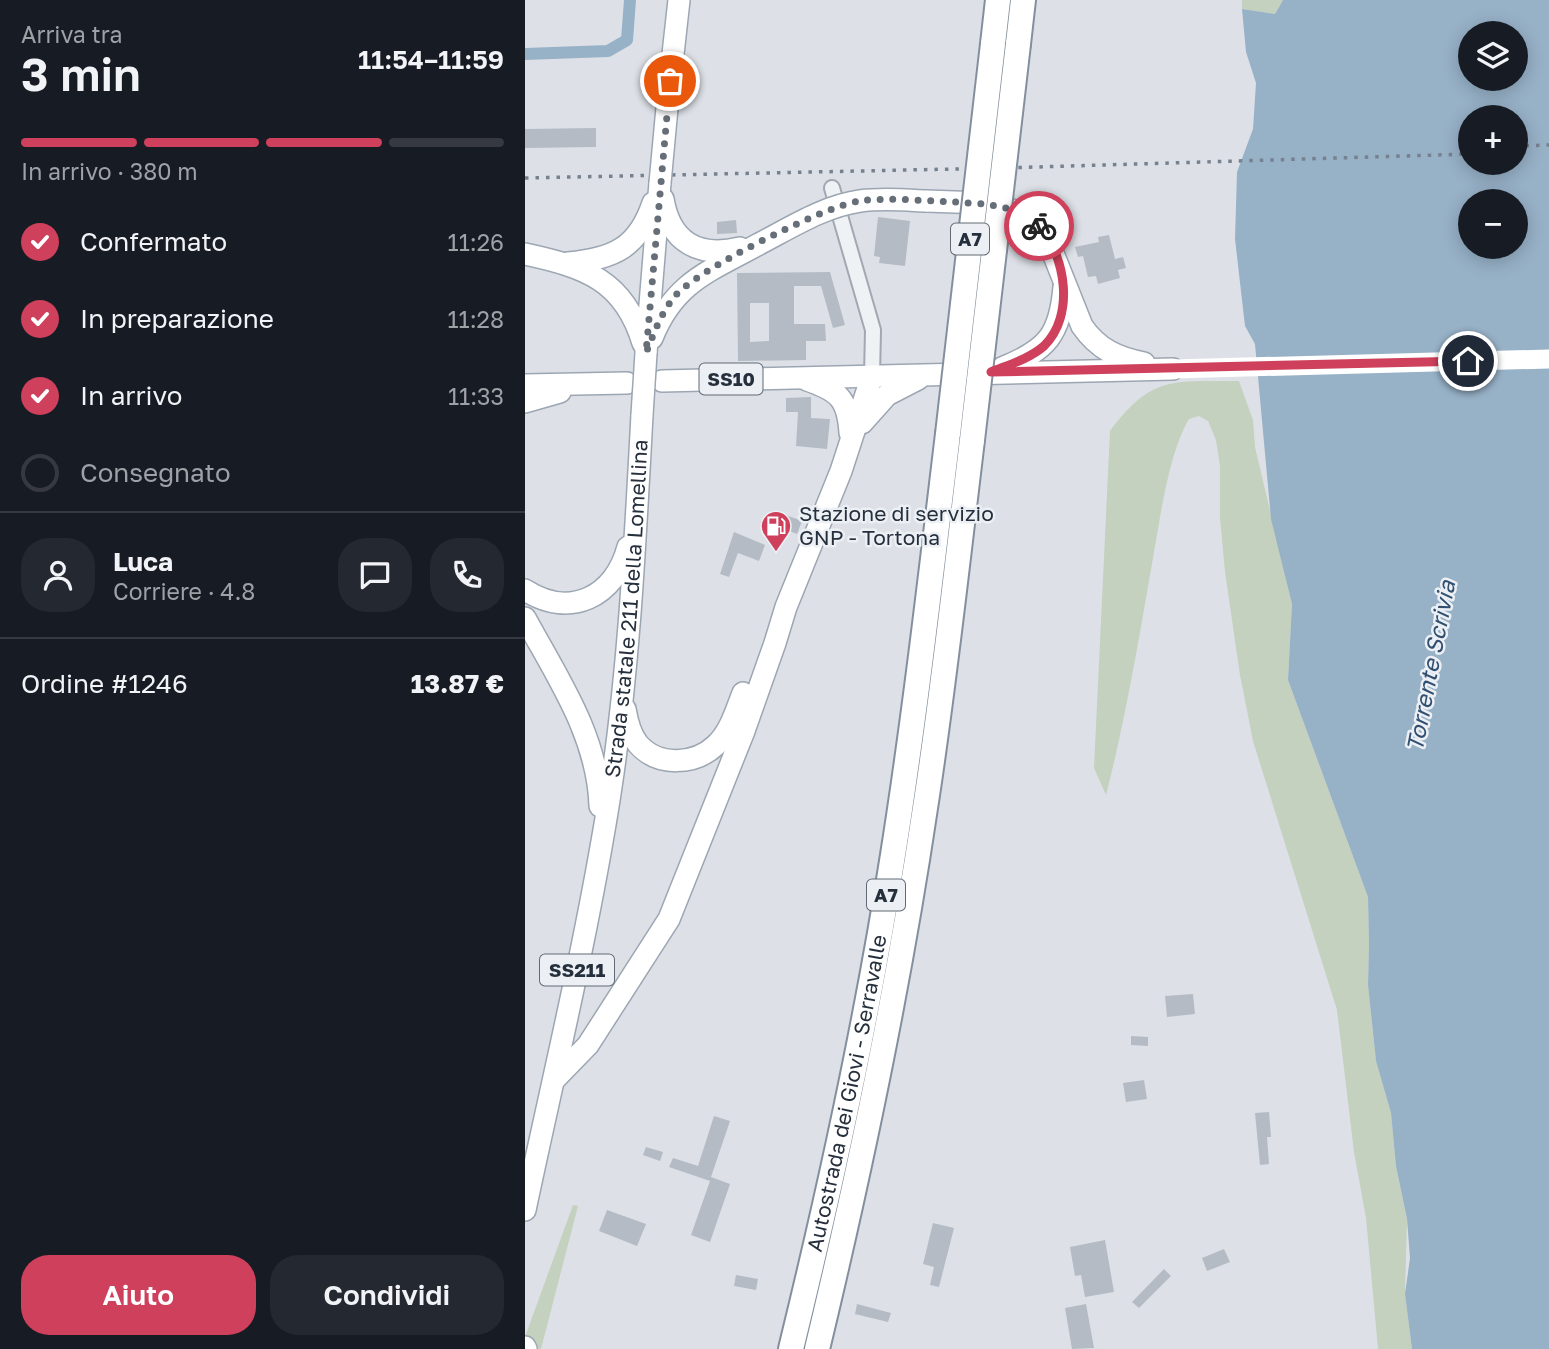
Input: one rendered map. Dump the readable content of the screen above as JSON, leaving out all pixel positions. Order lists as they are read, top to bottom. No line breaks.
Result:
{"streets":{"highway":["A7","Autostrada dei Giovi - Serravalle"],"main road":["SS10","Strada statale 211 della Lomellina","SS211"]},"water":["Torrente Scrivia"],"places":{"fuel station":["Stazione di servizio GNP - Tortona"]},"page":{"heading":["3 min","Arriva tra","11:54–11:59"],"panel":["Luca","Corriere · 4.8","Ordine #1246","13.87 €"],"map_buttons":["+","−"],"bar":"In arrivo · 380 m","list":[["Confermato","11:26"],["In preparazione","11:28"],["In arrivo","11:33"],"Consegnato"],"buttons":["Aiuto","Condividi"]}}
